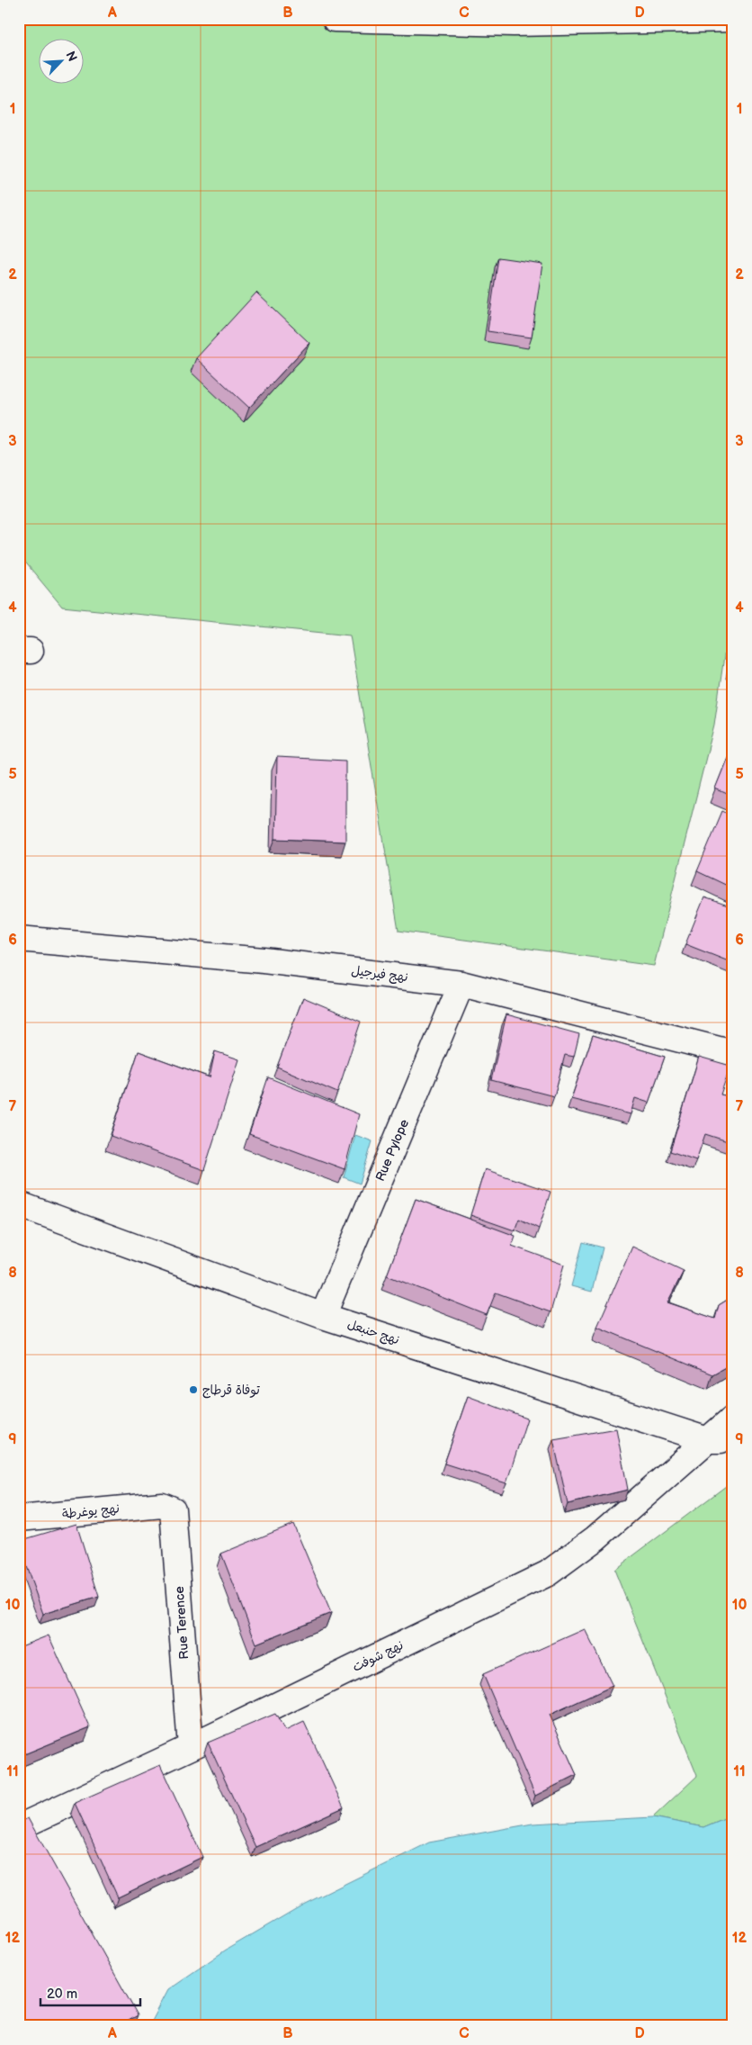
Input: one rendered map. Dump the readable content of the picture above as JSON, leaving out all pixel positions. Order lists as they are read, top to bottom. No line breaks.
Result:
{"streets":{"street":["نهج فيرجيل","Rue Pylope","نهج حنبعل","نهج يوغرطة","Rue Terence","نهج شوفت"]},"crossings":[["نهج فيرجيل","Rue Pylope"],["Rue Pylope","نهج حنبعل"],["نهج حنبعل","نهج شوفت"],["نهج يوغرطة","Rue Terence"],["Rue Terence","نهج شوفت"]],"places":["توفاة قرطاج"],"scale_bar":"20 m","north":"top right","grid":{"columns":["A","B","C","D"],"rows":["1","2","3","4","5","6","7","8","9","10","11","12"]}}
